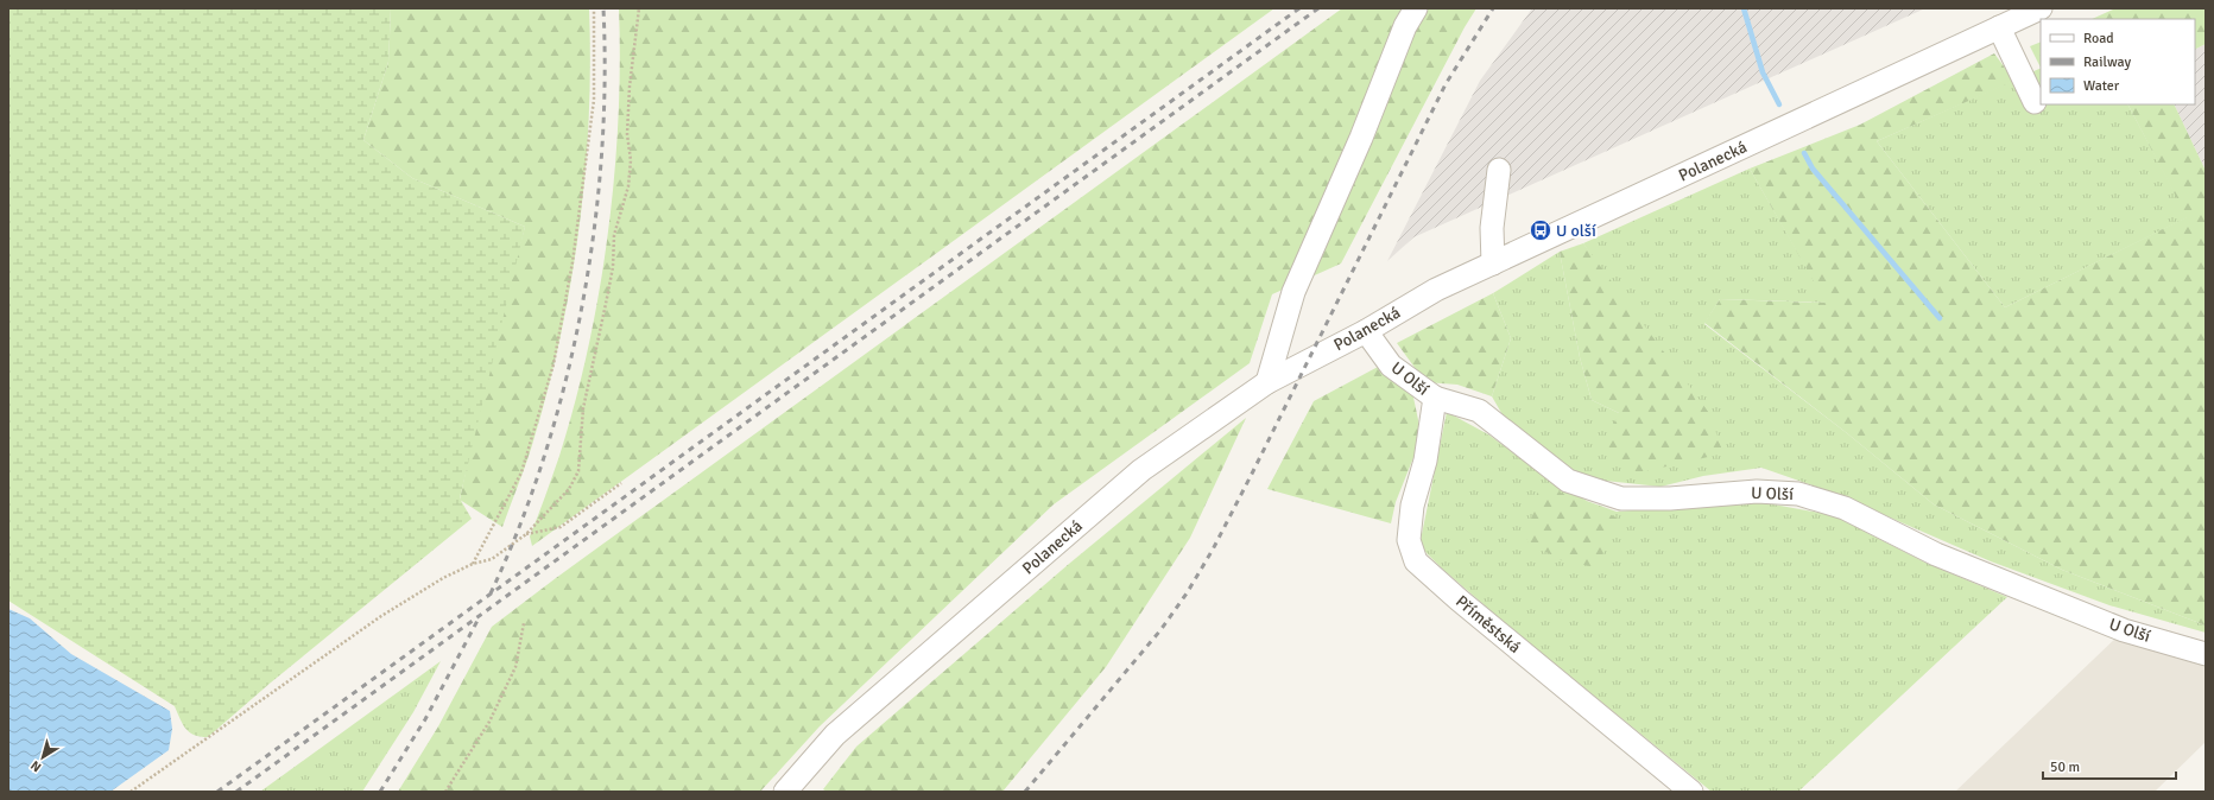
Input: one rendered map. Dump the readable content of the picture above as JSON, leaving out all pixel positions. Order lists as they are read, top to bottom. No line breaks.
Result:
{"streets":{"street":["Polanecká","U Olší","Příměstská"]},"crossings":[["Polanecká","U Olší"],["U Olší","Příměstská"]],"places":{"bus stop":["U olší"]},"legend":["Road","Railway","Water"],"scale_bar":"50 m","north":"bottom left"}
